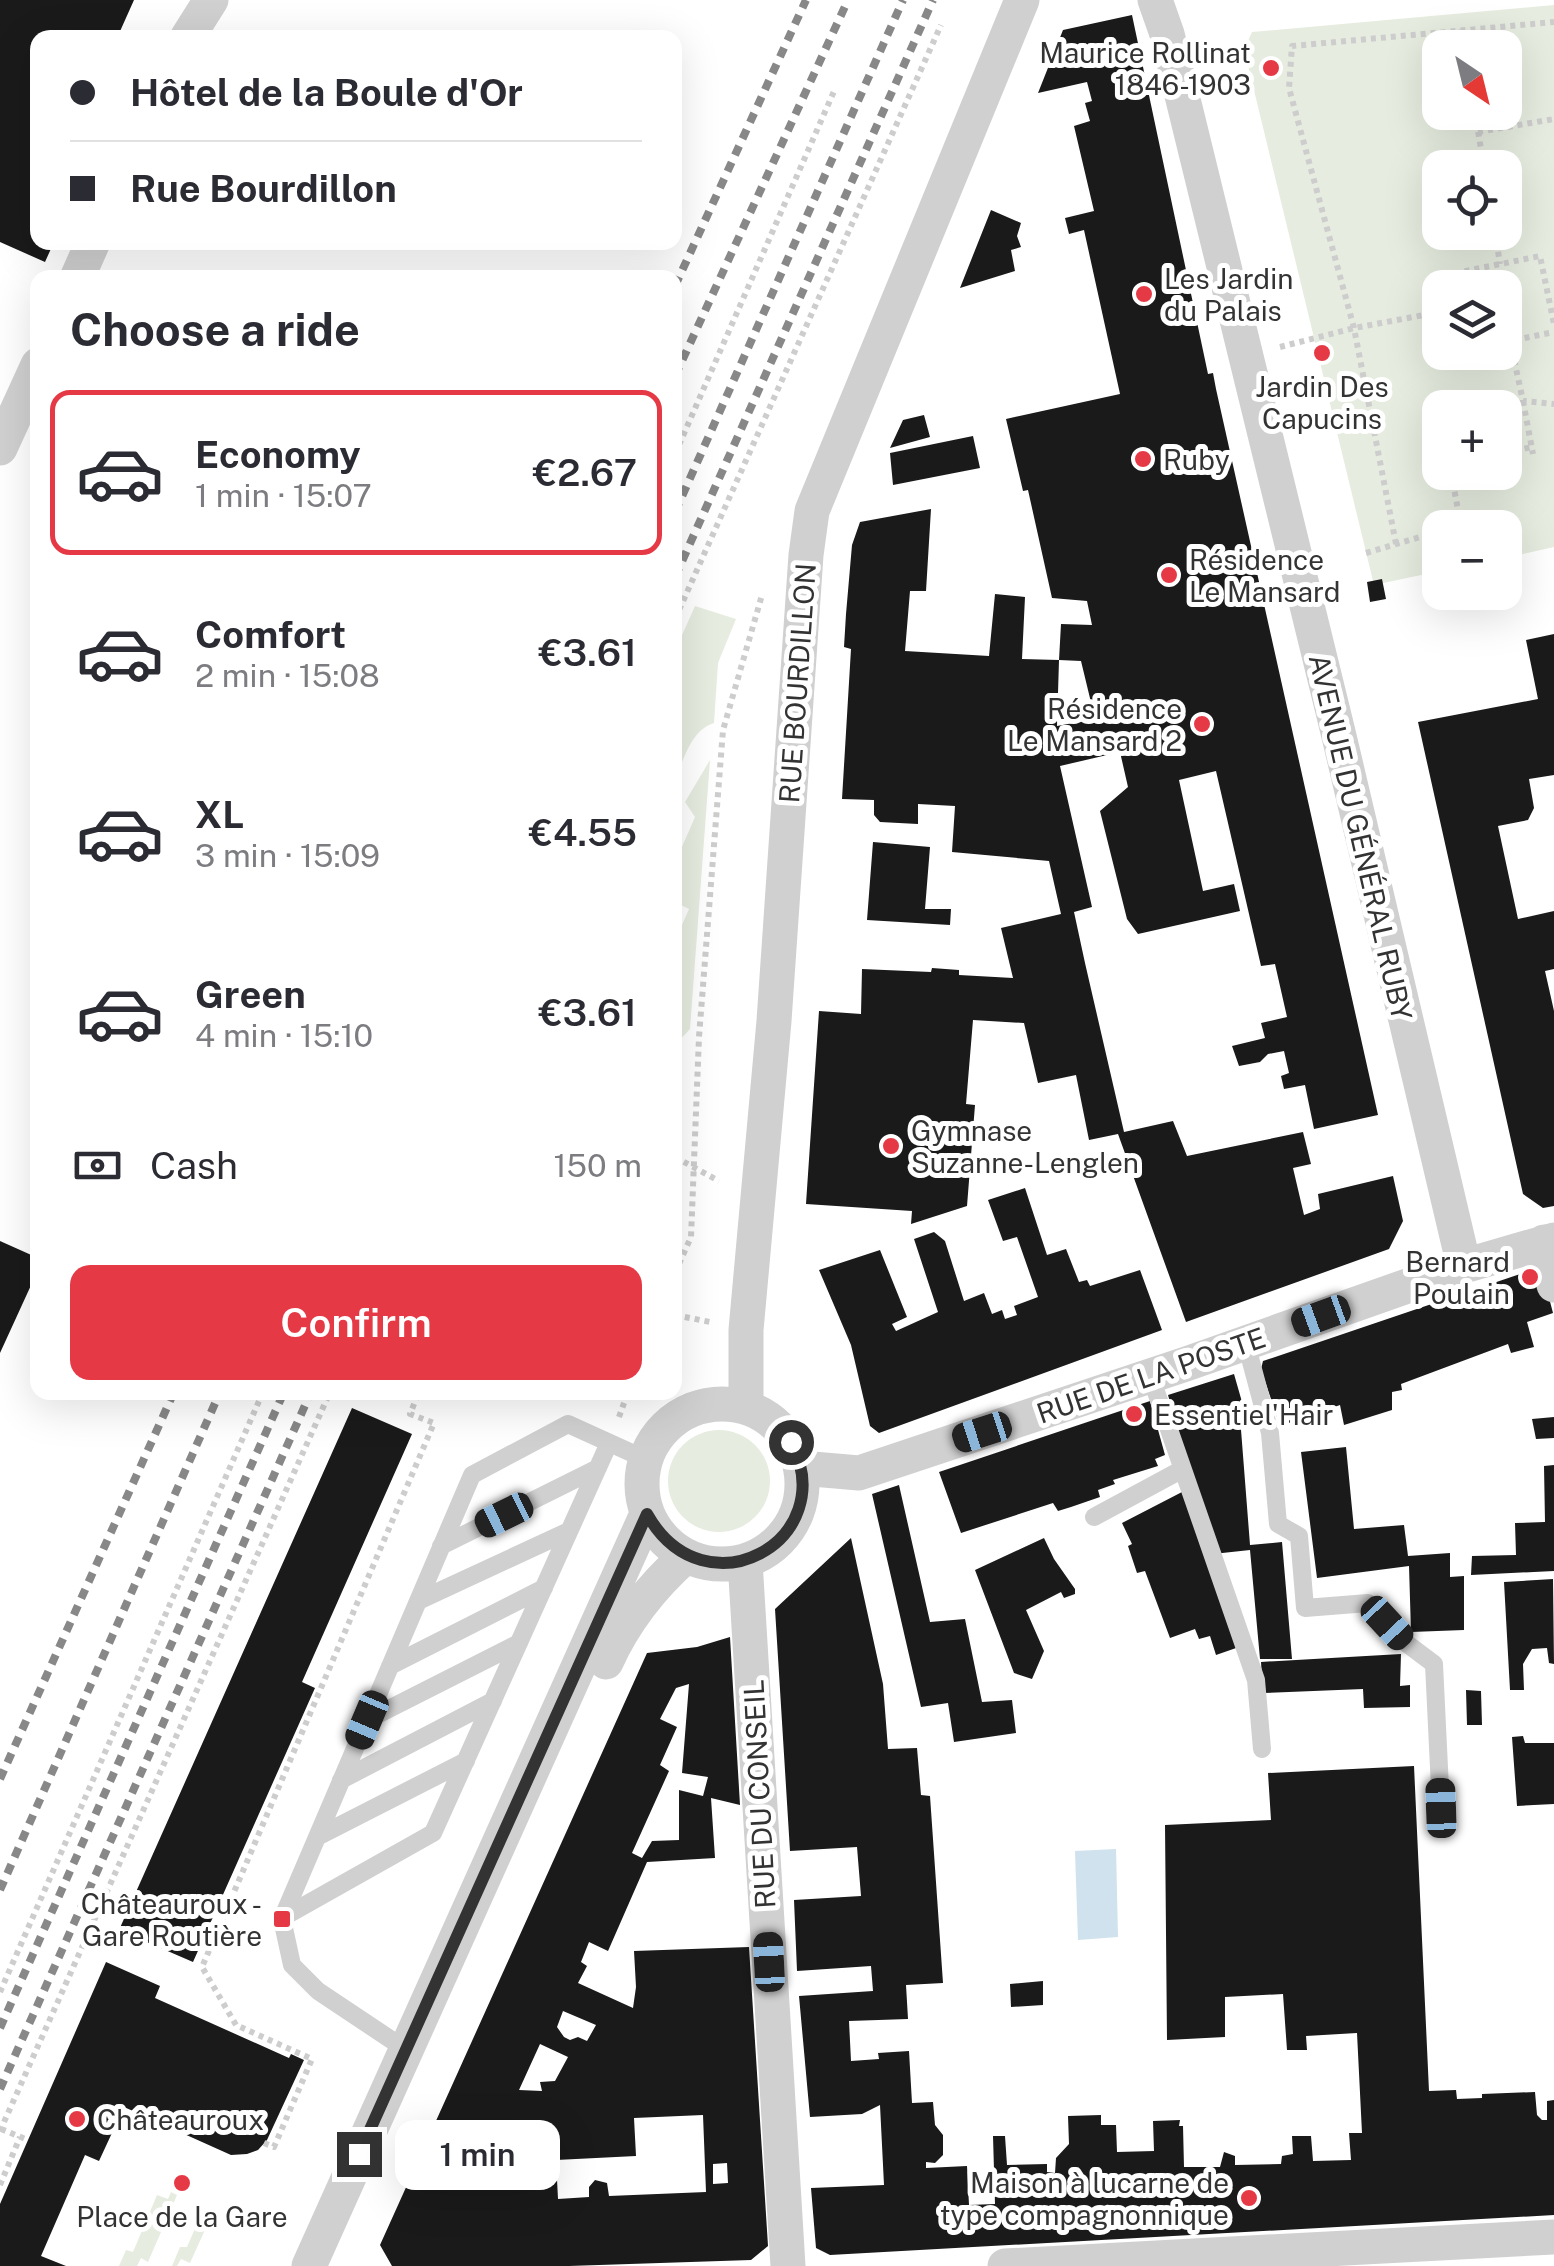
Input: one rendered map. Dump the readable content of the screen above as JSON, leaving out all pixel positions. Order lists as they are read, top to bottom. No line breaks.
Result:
{"streets":{"street":["RUE BOURDILLON","AVENUE DU GÉNÉRAL RUBY","RUE DE LA POSTE","RUE DU CONSEIL"]},"crossings":[["RUE BOURDILLON","RUE DE LA POSTE"],["RUE BOURDILLON","RUE DU CONSEIL"],["AVENUE DU GÉNÉRAL RUBY","RUE DE LA POSTE"],["RUE DE LA POSTE","RUE DU CONSEIL"]],"places":{"other":["Maurice Rollinat 1846-1903","Les Jardin du Palais","Jardin Des Capucins","Ruby","Résidence Le Mansard","Résidence Le Mansard 2","Gymnase Suzanne-Lenglen","Bernard Poulain","Essentiel'Hair","Châteauroux","Place de la Gare","Maison à lucarne de type compagnonnique"],"transit":["Châteauroux - Gare Routière"]},"north":"bottom right","page":{"map_buttons":["+","−"],"banner":["Hôtel de la Boule d'Or","Rue Bourdillon"],"heading":"Choose a ride","list":[{"name":"Economy","note":"1 min · 15:07","value":"€2.67"},{"name":"Comfort","note":"2 min · 15:08","value":"€3.61"},{"name":"XL","note":"3 min · 15:09","value":"€4.55"},{"name":"Green","note":"4 min · 15:10","value":"€3.61"}],"pay":["Cash","150 m"],"buttons":"Confirm","bubble":"1 min"}}
